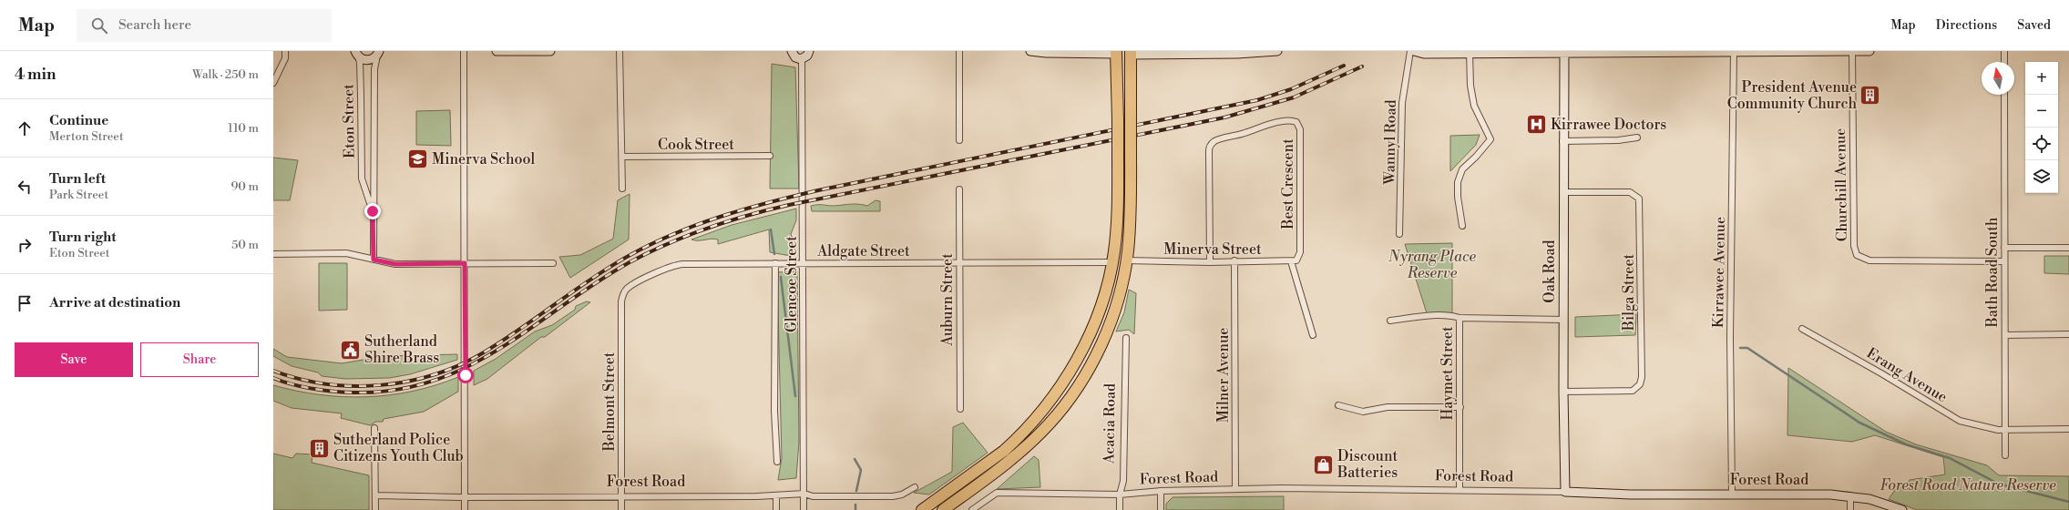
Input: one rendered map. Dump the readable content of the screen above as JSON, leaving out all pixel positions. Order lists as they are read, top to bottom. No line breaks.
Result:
{"streets":{"street":["Eton Street","Wannyl Road","Cook Street","Best Crescent","Churchill Avenue","Minerva Street","Aldgate Street","Oak Road","Kirrawee Avenue","Bath Road South","Glencoe Street","Bilga Street","Auburn Street","Haymet Street","Milner Avenue","Erang Avenue","Belmont Street","Acacia Road","Forest Road"]},"crossings":[["Best Crescent","Minerva Street"],["Churchill Avenue","Bath Road South"],["Minerva Street","Milner Avenue"],["Aldgate Street","Glencoe Street"],["Aldgate Street","Auburn Street"],["Aldgate Street","Belmont Street"],["Oak Road","Bilga Street"],["Oak Road","Haymet Street"],["Oak Road","Forest Road"],["Kirrawee Avenue","Forest Road"],["Bath Road South","Erang Avenue"],["Glencoe Street","Forest Road"],["Haymet Street","Forest Road"],["Milner Avenue","Forest Road"],["Belmont Street","Forest Road"],["Acacia Road","Forest Road"]],"parks":["Nyrang Place Reserve","Forest Road Nature Reserve"],"places":{"building":["President Avenue Community Church","Sutherland Police Citizens Youth Club"],"hospital":["Kirrawee Doctors"],"school or university":["Minerva School"],"public building":["Sutherland Shire Brass"],"shop":["Discount Batteries"]},"north":"top","page":{"header":"Map","search":"Search here","nav":["Map","Directions","Saved"],"heading":["4 min","Walk · 250 m"],"map_buttons":["+","−"],"list":[["Continue","Merton Street","110 m"],["Turn left","Park Street","90 m"],["Turn right","Eton Street","50 m"],"Arrive at destination"],"buttons":["Save","Share"]}}
